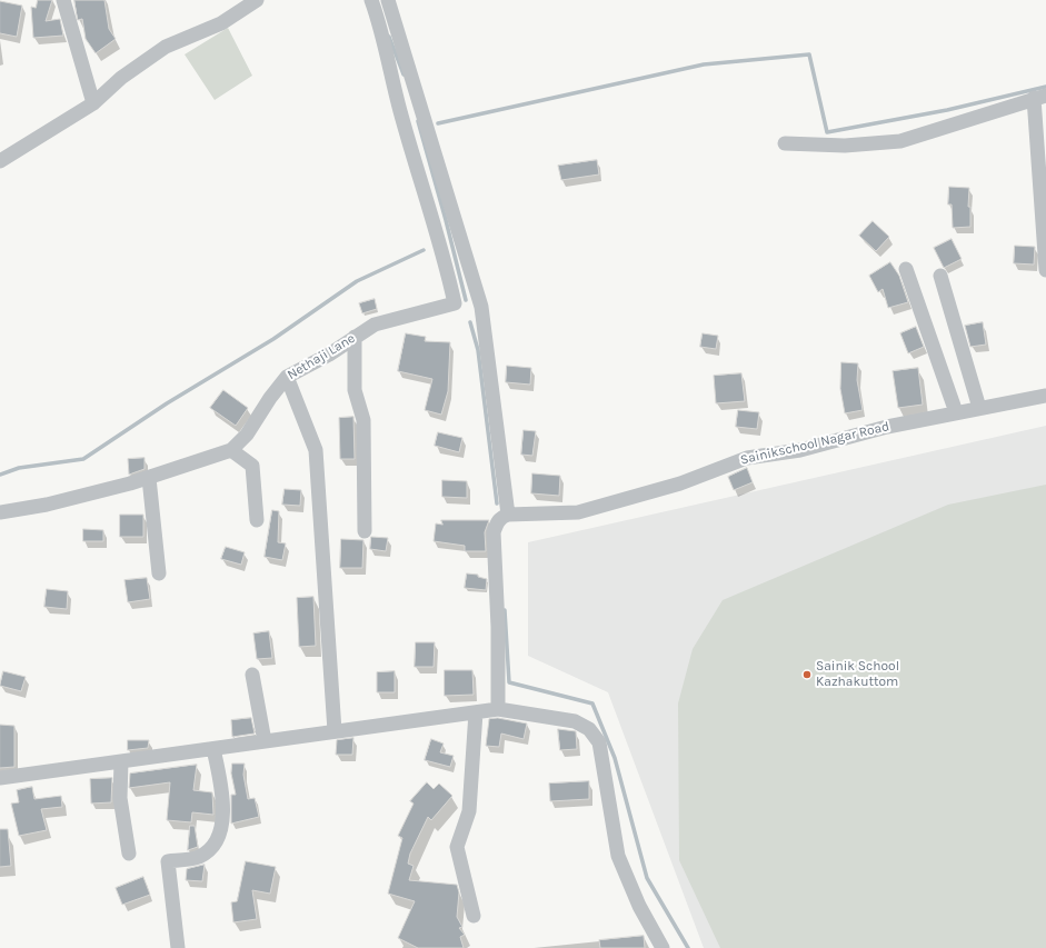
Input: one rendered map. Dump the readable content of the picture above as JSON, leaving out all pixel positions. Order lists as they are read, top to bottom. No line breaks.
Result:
{"streets":{"street":["Nethaji Lane","Sainikschool Nagar Road"]},"places":["Sainik School Kazhakuttom"]}
